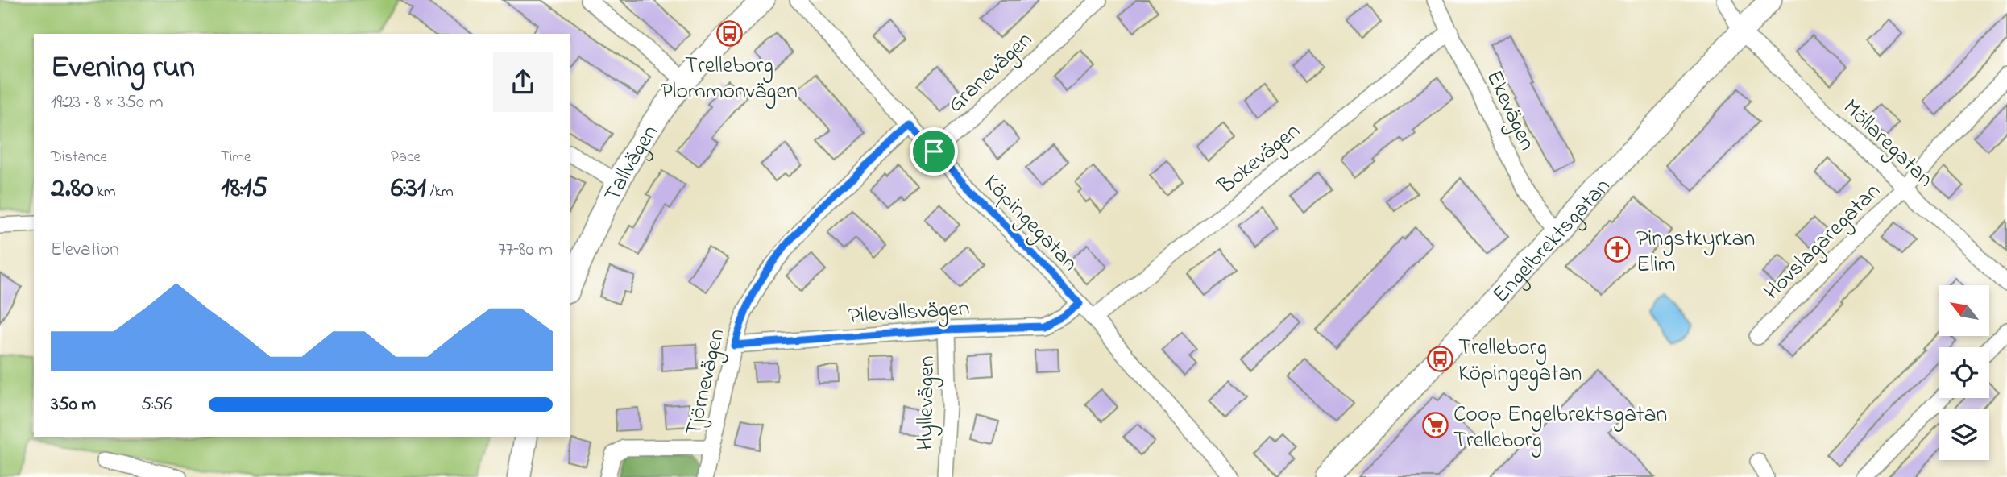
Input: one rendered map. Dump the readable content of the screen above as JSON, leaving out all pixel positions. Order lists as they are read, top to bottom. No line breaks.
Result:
{"streets":{"main road":["Tallvägen","Engelbrektsgatan"],"street":["Granevägen","Ekevägen","Möllaregatan","Bokevägen","Köpingegatan","Hovslagaregatan","Pilevallsvägen","Tjörnevägen","Hyllevägen"]},"crossings":[["Granevägen","Köpingegatan"],["Ekevägen","Bokevägen"],["Ekevägen","Engelbrektsgatan"],["Möllaregatan","Engelbrektsgatan"],["Möllaregatan","Hovslagaregatan"],["Bokevägen","Köpingegatan"],["Köpingegatan","Pilevallsvägen"],["Köpingegatan","Tjörnevägen"],["Pilevallsvägen","Tjörnevägen"],["Pilevallsvägen","Hyllevägen"]],"places":{"bus stop":["Trelleborg Plommonvägen","Trelleborg Köpingegatan"],"church":["Pingstkyrkan Elim"],"supermarket":["Coop Engelbrektsgatan Trelleborg"]},"north":"top left","page":{"heading":["Evening run","19:23 · 8 × 350 m"],"stats":[["Distance","2.80 km"],["Time","18:15"],["Pace","6:31 /km"]],"chart":["Elevation","77–80 m"],"list":[{"name":"350 m","note":"5:56"}]}}
